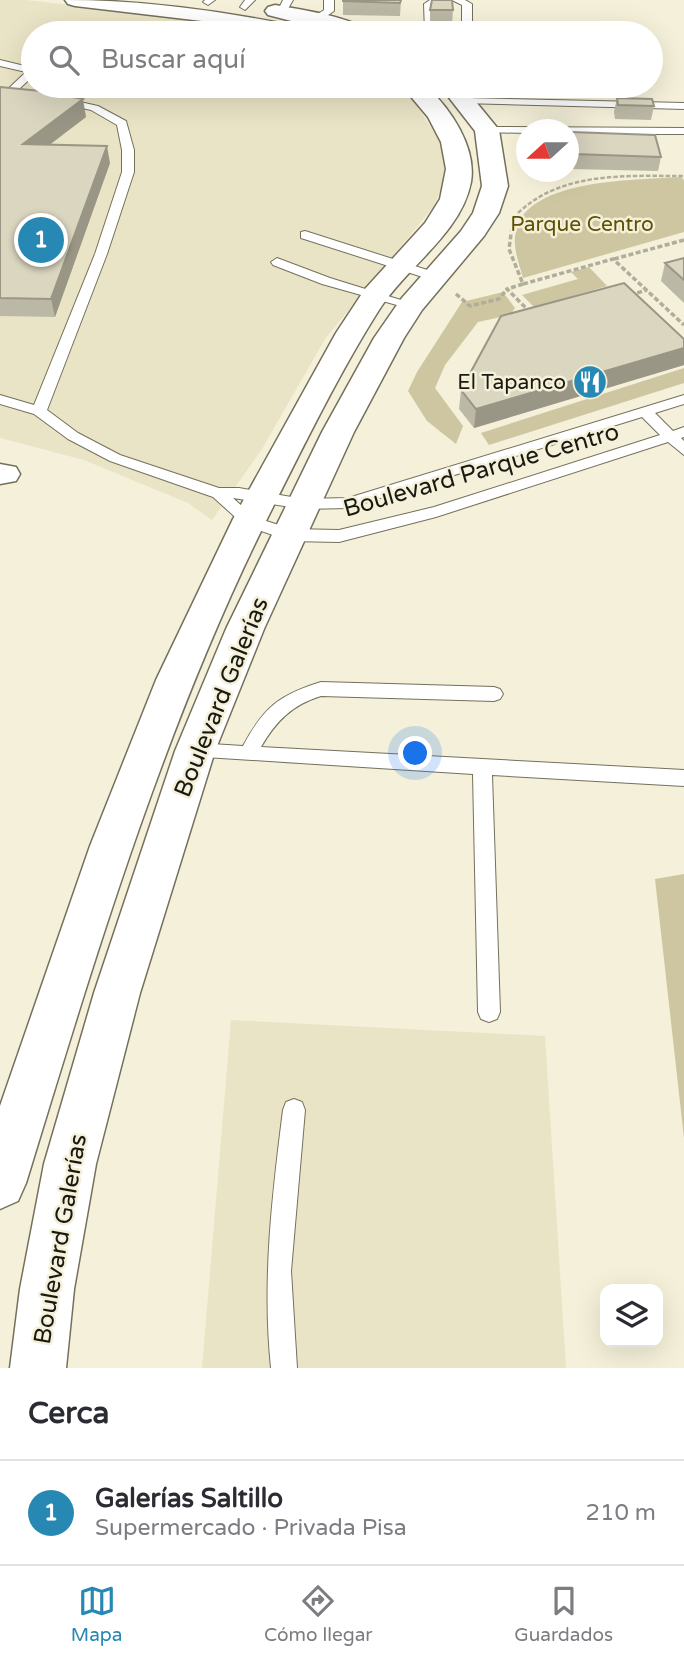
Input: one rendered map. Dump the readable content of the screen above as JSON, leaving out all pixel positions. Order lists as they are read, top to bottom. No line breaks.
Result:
{"streets":{"street":["Boulevard Galerías"],"lane":["Boulevard Parque Centro"]},"crossings":[["Boulevard Parque Centro","Boulevard Galerías"]],"parks":["Parque Centro"],"places":{"restaurant":["El Tapanco"]},"north":"left","page":{"search":"Buscar aquí","pins":"1","heading":"Cerca","list":[{"mark":"1","name":"Galerías Saltillo","note":"Supermercado · Privada Pisa","value":"210 m"}],"nav":["Mapa","Cómo llegar","Guardados"]}}
